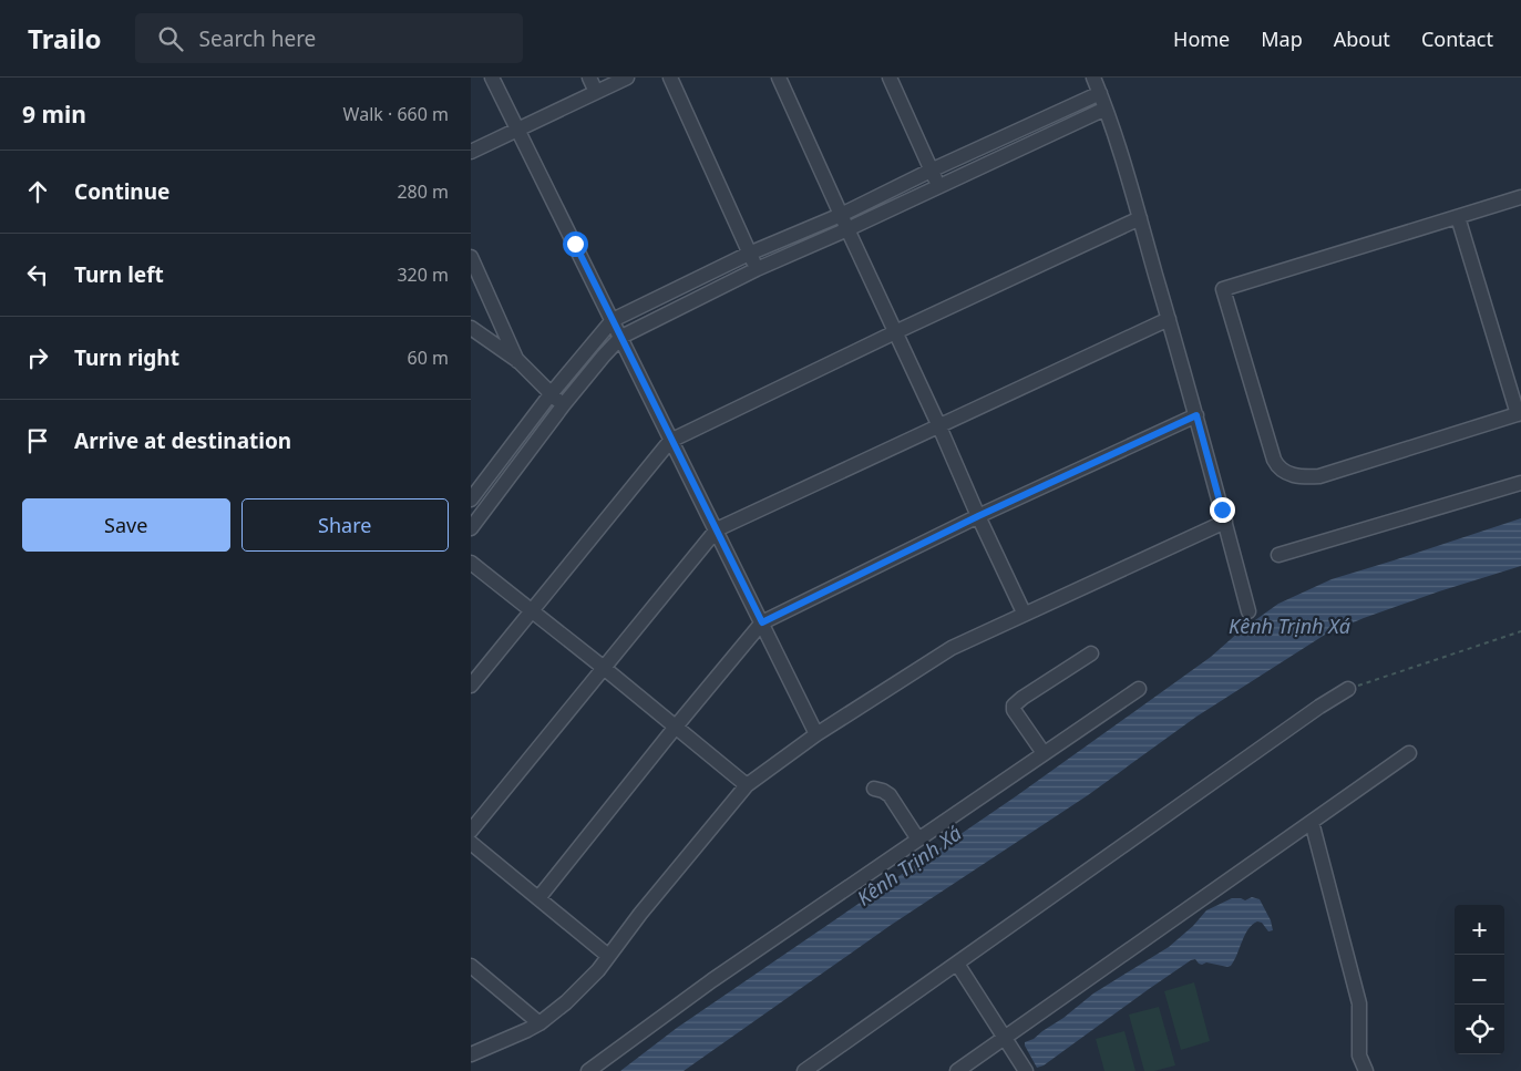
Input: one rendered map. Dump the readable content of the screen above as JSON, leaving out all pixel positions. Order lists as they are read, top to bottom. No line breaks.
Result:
{"water":["Kênh Trịnh Xá"],"page":{"header":"Trailo","search":"Search here","nav":["Home","Map","About","Contact"],"heading":["9 min","Walk · 660 m"],"list":[["Continue","280 m"],["Turn left","320 m"],["Turn right","60 m"],"Arrive at destination"],"buttons":["Save","Share"],"map_buttons":["+","−"]}}
